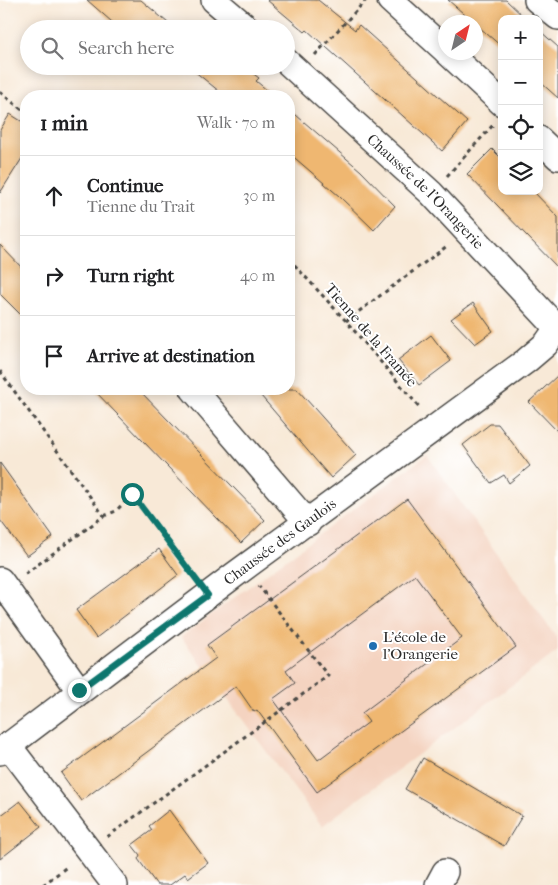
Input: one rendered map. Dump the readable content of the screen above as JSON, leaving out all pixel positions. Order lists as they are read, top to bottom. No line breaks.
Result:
{"streets":{"street":["Chaussée de l'Orangerie","Chaussée des Gaulois"],"path":["Tienne de la Framée"]},"crossings":[["Chaussée de l'Orangerie","Chaussée des Gaulois"],["Tienne de la Framée","Chaussée des Gaulois"]],"places":["L'école de l'Orangerie"],"north":"top right","page":{"map_buttons":["+","−"],"search":"Search here","heading":["1 min","Walk · 70 m"],"list":[["Continue","Tienne du Trait","30 m"],["Turn right","40 m"],"Arrive at destination"]}}
